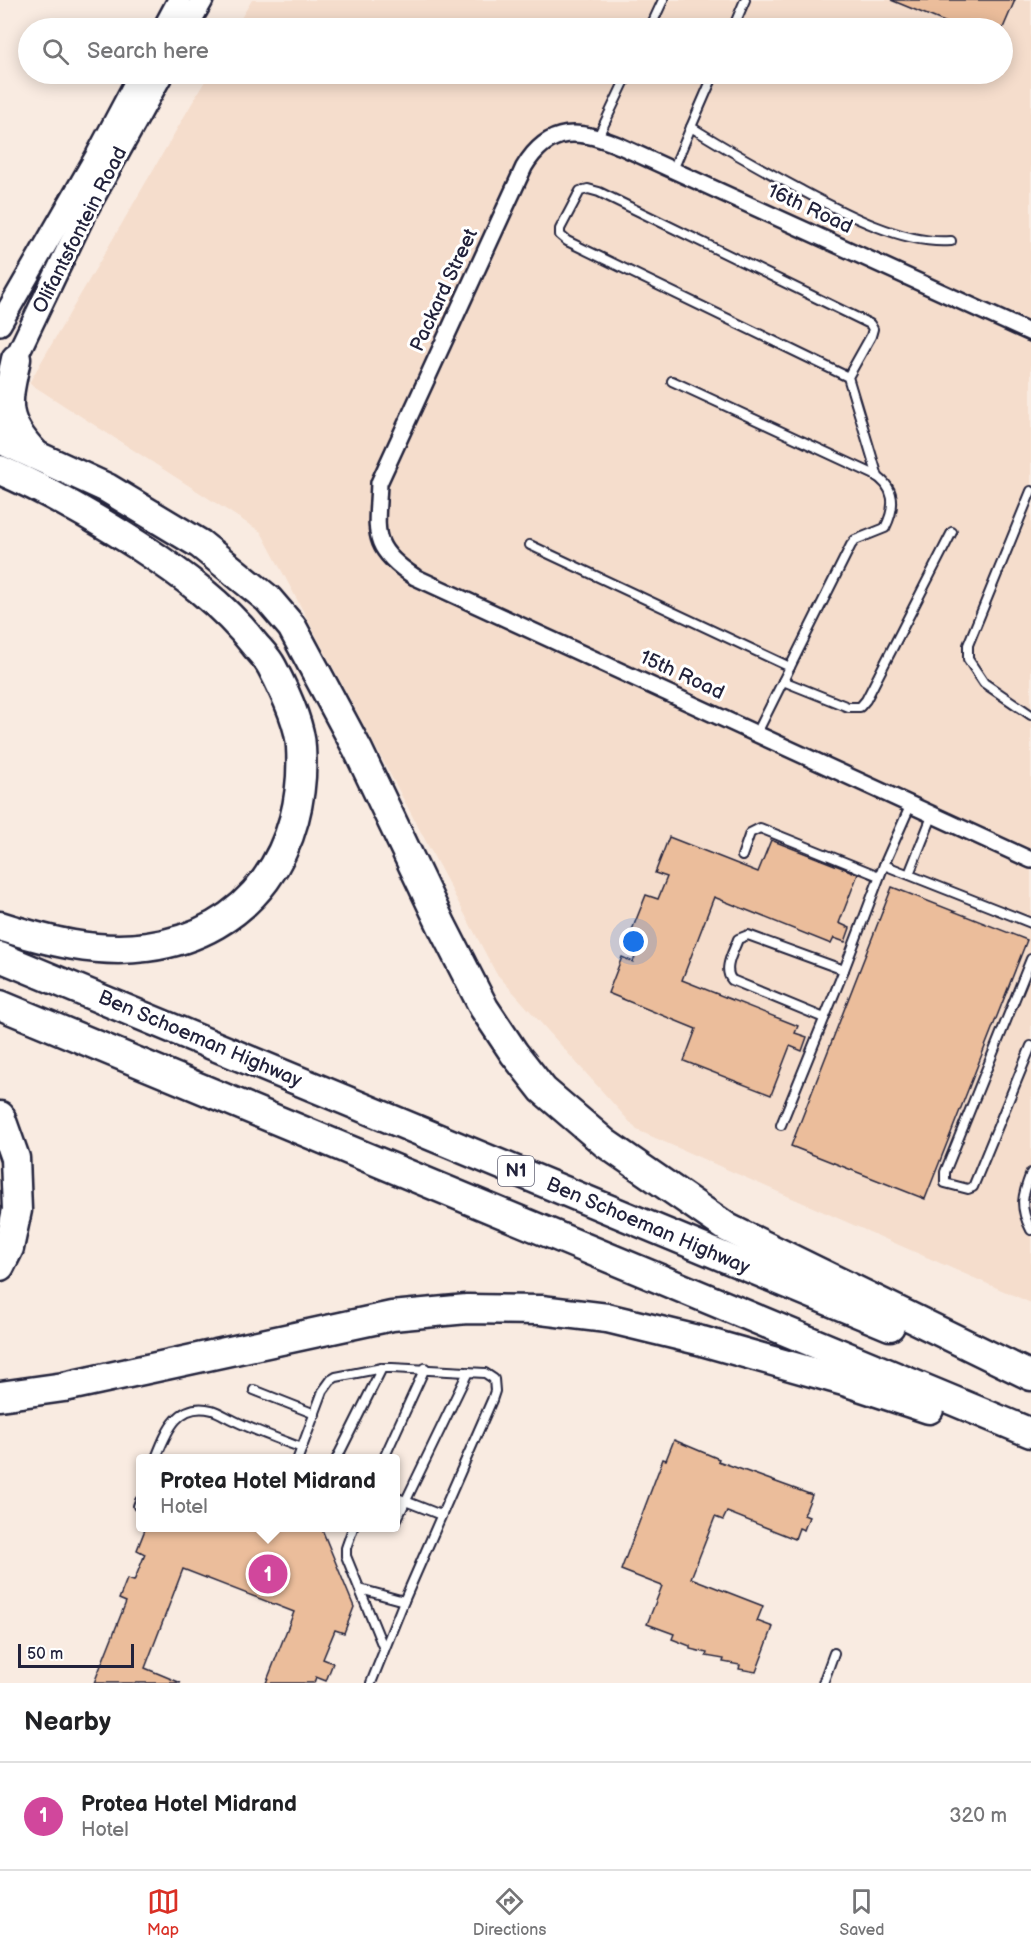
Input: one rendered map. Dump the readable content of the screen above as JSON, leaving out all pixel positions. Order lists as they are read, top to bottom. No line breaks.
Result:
{"streets":{"highway":["Ben Schoeman Highway","N1"],"main road":["Olifantsfontein Road"],"street":["16th Road","Packard Street","15th Road"]},"crossings":[["16th Road","Packard Street"],["Packard Street","15th Road"]],"scale_bar":"50 m","page":{"search":"Search here","popup":["Protea Hotel Midrand","Hotel"],"pins":"1","scale":"50 m","heading":"Nearby","list":[{"mark":"1","name":"Protea Hotel Midrand","note":"Hotel","value":"320 m"}],"nav":["Map","Directions","Saved"]}}
